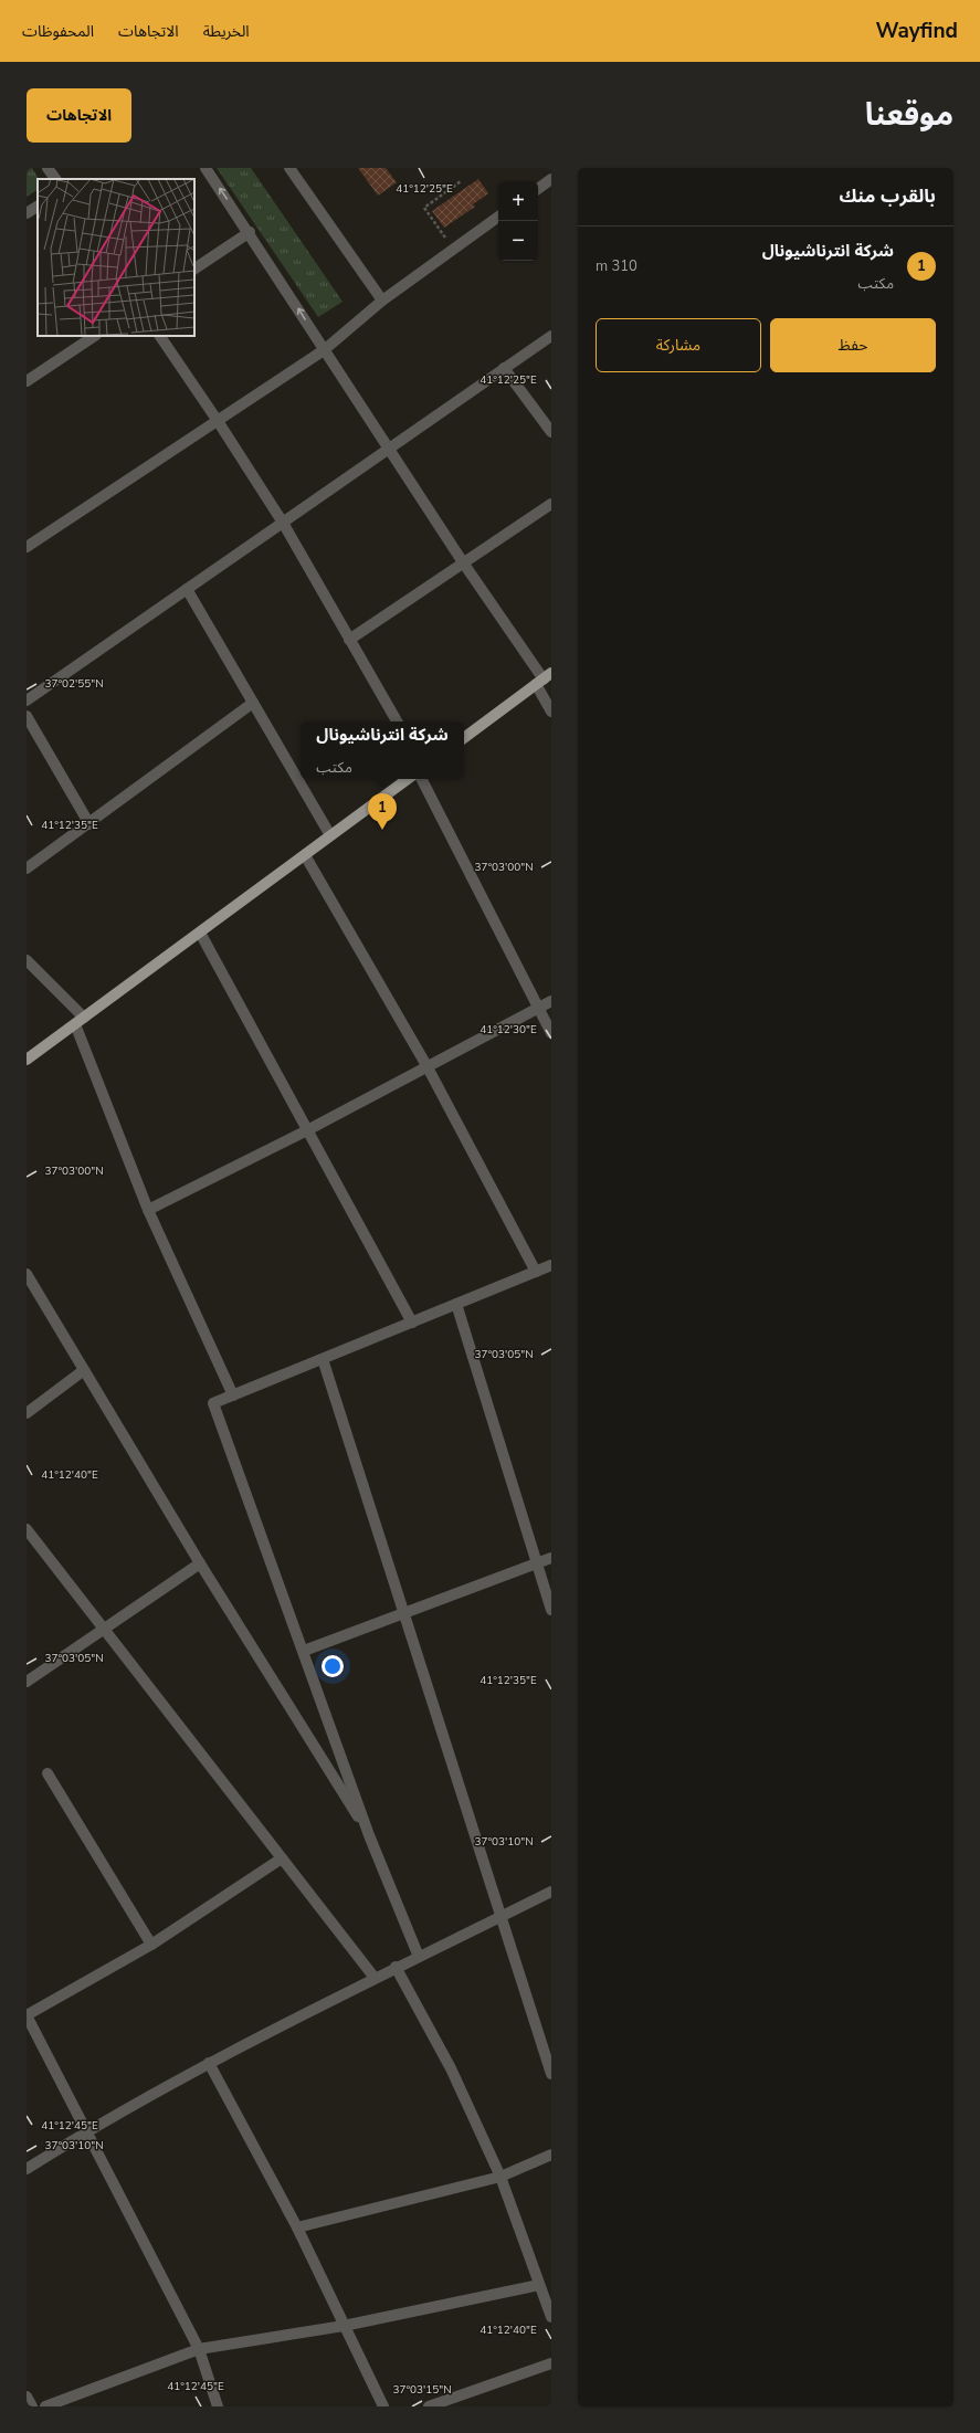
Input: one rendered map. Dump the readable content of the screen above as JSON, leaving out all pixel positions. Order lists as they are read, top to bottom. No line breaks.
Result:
{"page":{"header":"Wayfind","nav":["الخريطة","الاتجاهات","المحفوظات"],"title":"موقعنا","buttons":["الاتجاهات",["حفظ","مشاركة"]],"heading":"بالقرب منك","map_buttons":["+","−"],"list":[{"mark":"1","name":"شركة انترناشيونال","note":"مكتب","value":"310 m"}],"popup":["شركة انترناشيونال","مكتب"],"pins":"1"},"coordinates":["41°12'25\"E","37°02'55\"N","41°12'35\"E","37°03'00\"N","41°12'30\"E","37°03'05\"N","41°12'40\"E","37°03'10\"N","41°12'45\"E","37°03'15\"N"]}
